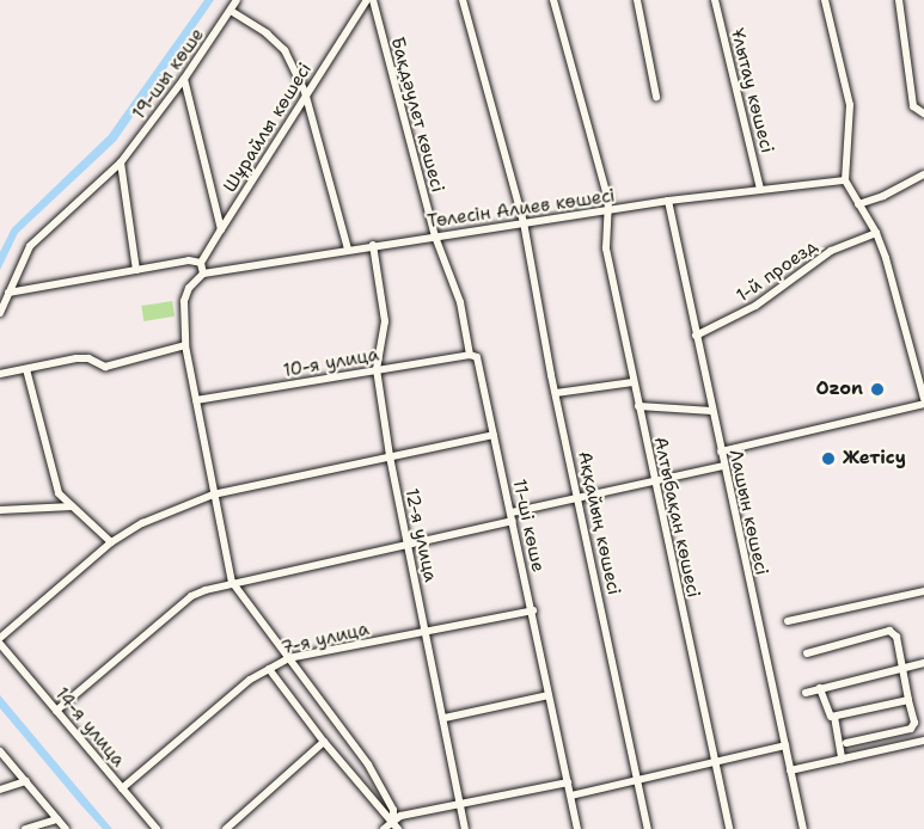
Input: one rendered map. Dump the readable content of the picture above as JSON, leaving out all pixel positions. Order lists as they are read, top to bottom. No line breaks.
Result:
{"streets":{"street":["19-шы көше","Ұлытау көшесi","Бақдәулет көшесi","Шұрайлы көшесі","Төлесін Алиев көшесі","1-й проезд","10-я улица","Лашын көшесі","Алтыбақан көшесі","Аққайың көшесі","11-ші көше","12-я улица","7-я улица","14-я улица"]},"crossings":[["Ұлытау көшесi","Төлесін Алиев көшесі"],["Бақдәулет көшесi","Төлесін Алиев көшесі"],["Бақдәулет көшесi","11-ші көше"],["Төлесін Алиев көшесі","Лашын көшесі"],["Төлесін Алиев көшесі","Алтыбақан көшесі"],["Төлесін Алиев көшесі","Аққайың көшесі"],["Төлесін Алиев көшесі","11-ші көше"],["Төлесін Алиев көшесі","12-я улица"],["1-й проезд","Лашын көшесі"],["10-я улица","11-ші көше"],["10-я улица","12-я улица"],["11-ші көше","7-я улица"],["12-я улица","7-я улица"],["7-я улица","14-я улица"]],"places":["Ozon","Жетісу"]}
